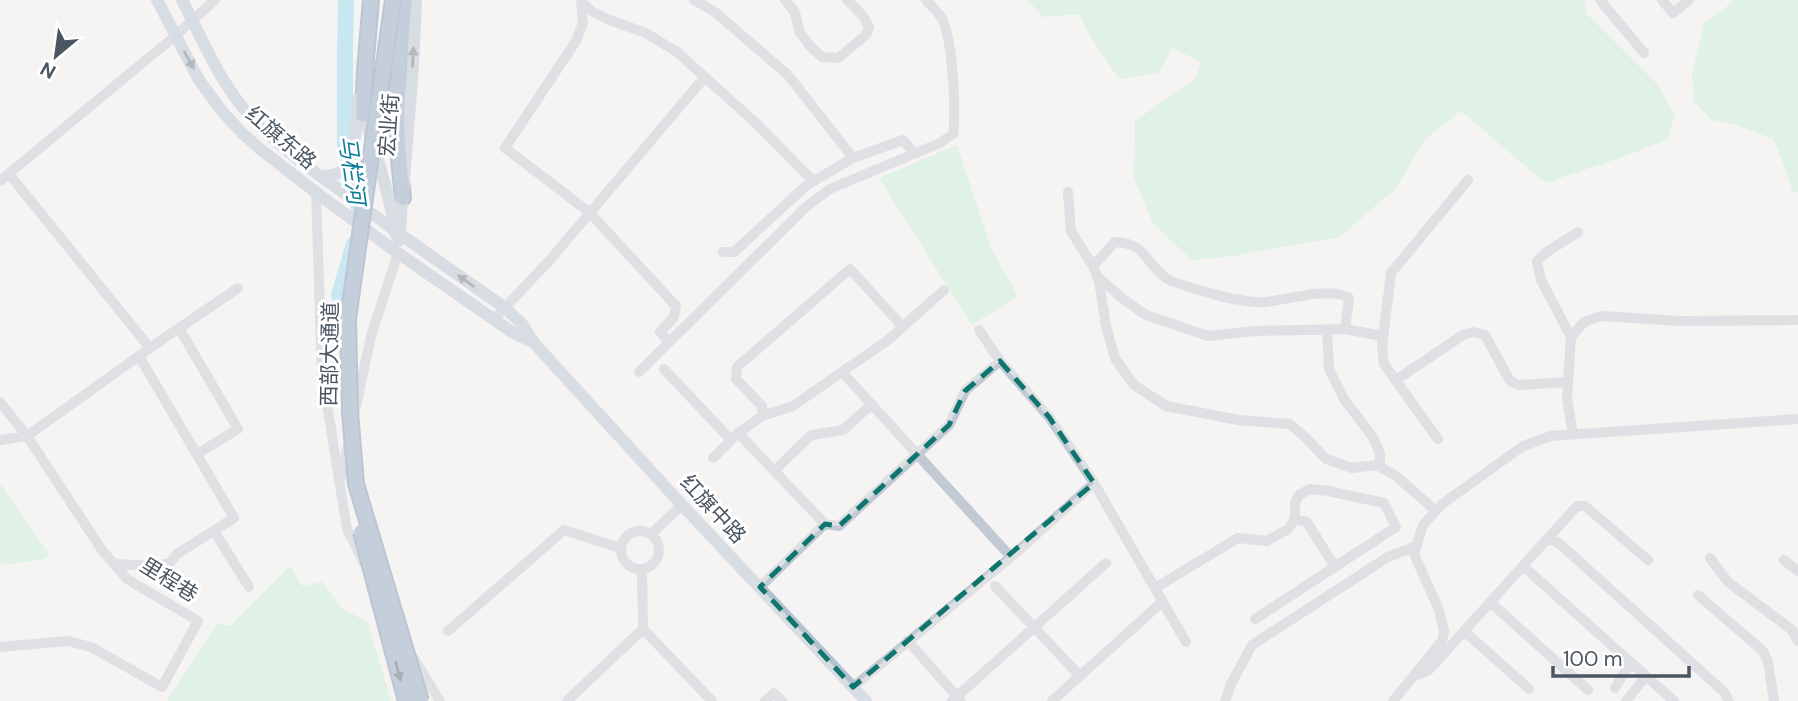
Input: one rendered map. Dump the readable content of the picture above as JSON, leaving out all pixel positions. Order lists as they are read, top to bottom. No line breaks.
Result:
{"streets":{"highway":["西部大通道"],"main road":["宏业街","红旗东路","红旗中路"],"street":["里程巷"]},"crossings":[["宏业街","红旗东路"],["宏业街","红旗中路"],["红旗东路","红旗中路"]],"water":["马栏河"],"scale_bar":"100 m","north":"bottom left"}
